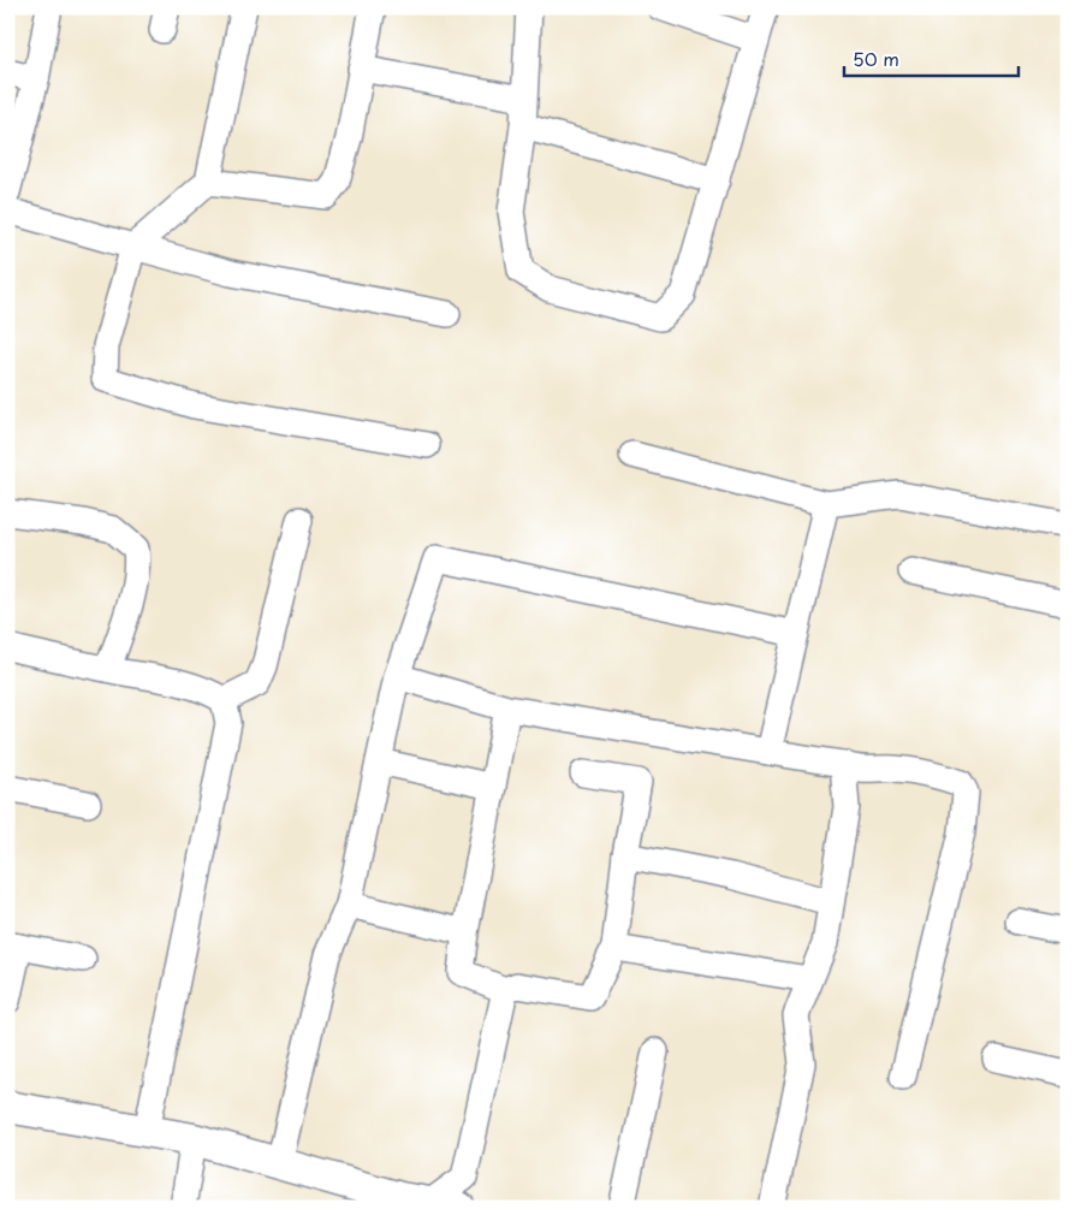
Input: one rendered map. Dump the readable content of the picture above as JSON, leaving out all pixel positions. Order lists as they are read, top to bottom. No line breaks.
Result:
{"scale_bar":"50 m"}
